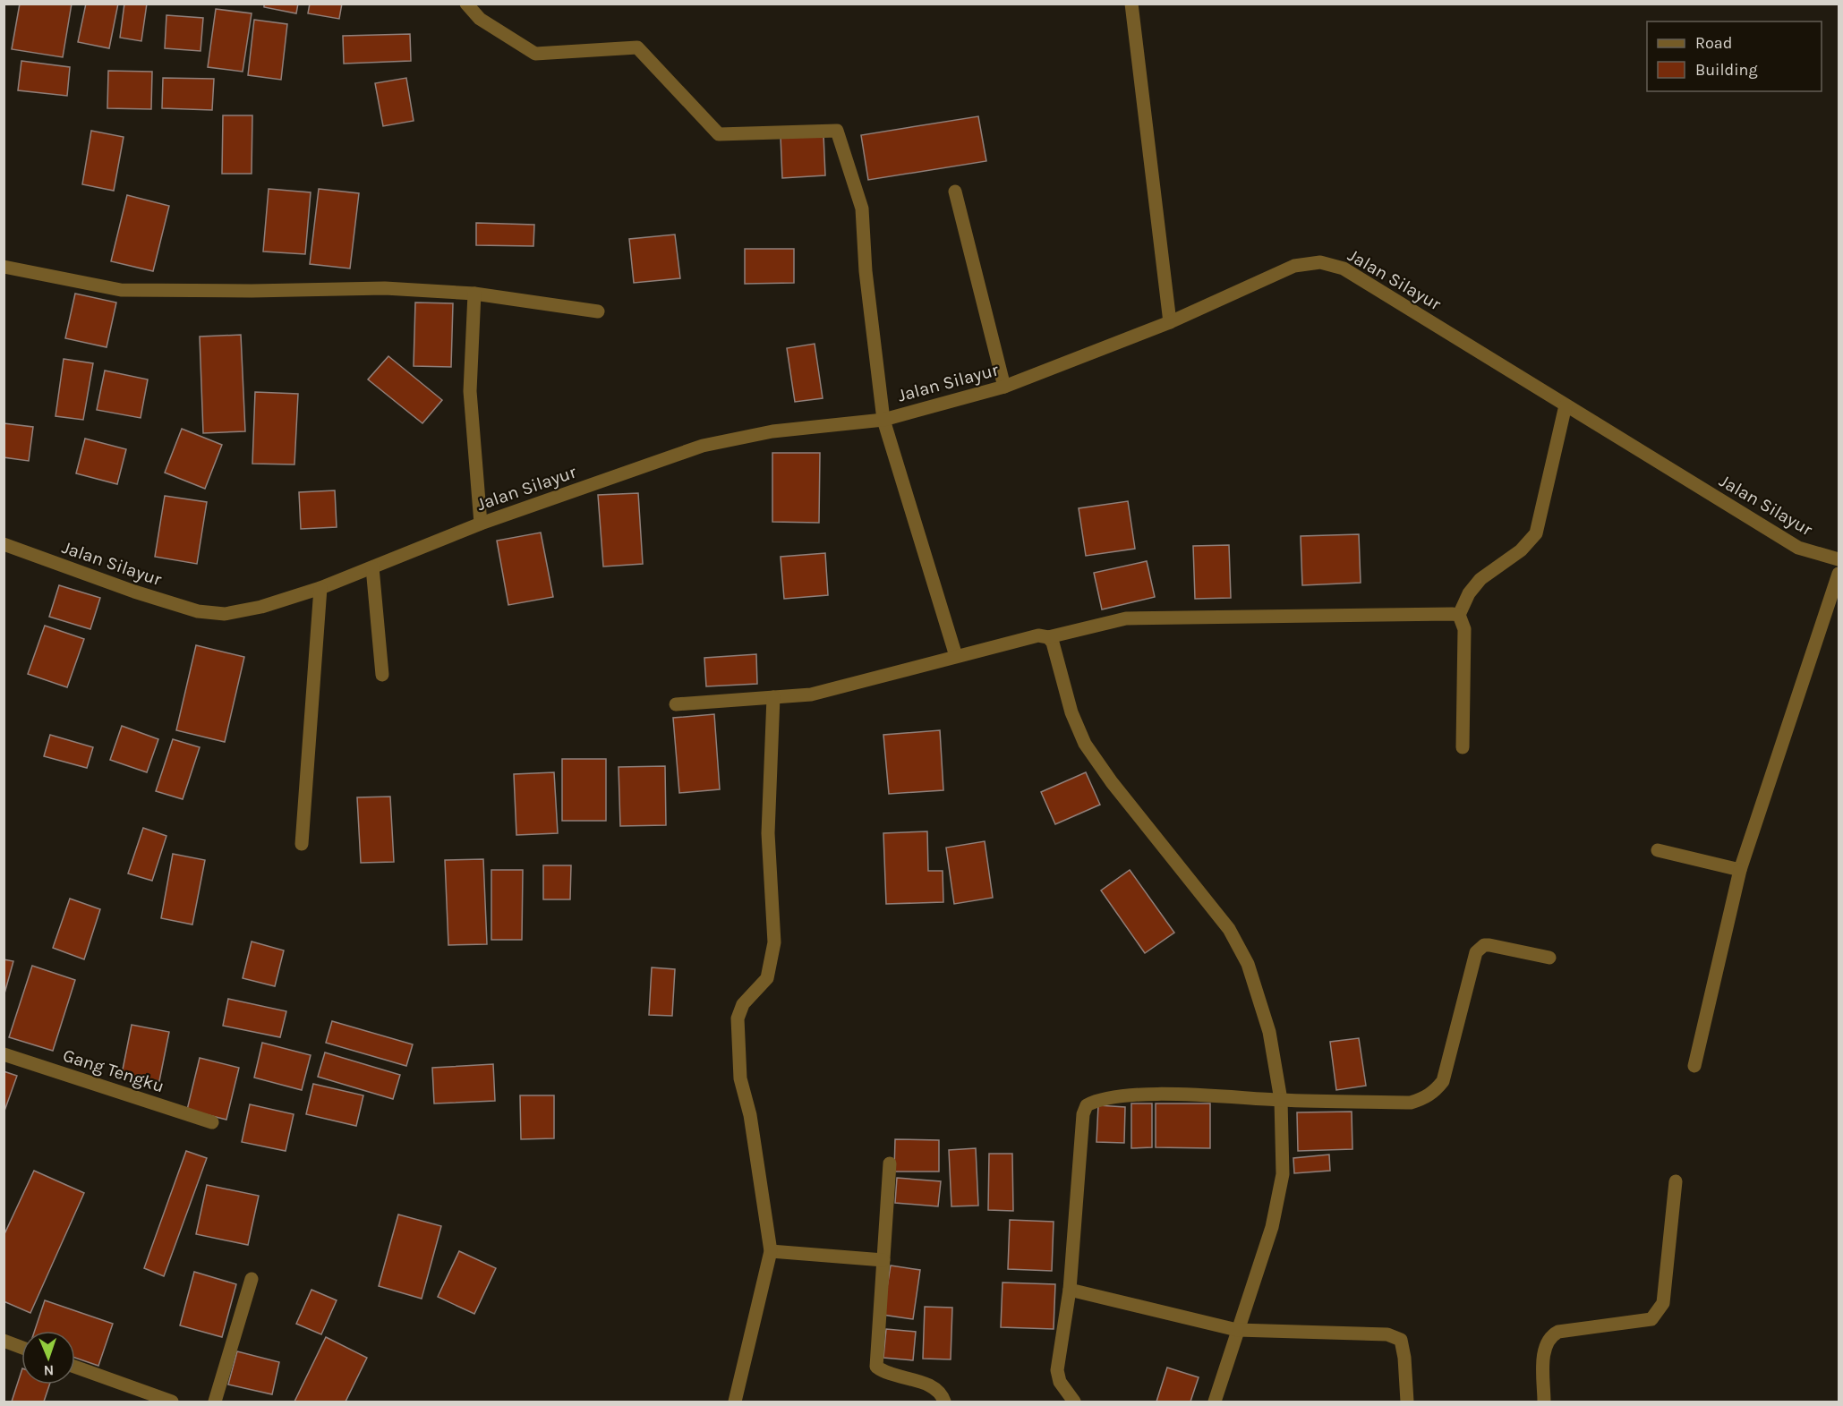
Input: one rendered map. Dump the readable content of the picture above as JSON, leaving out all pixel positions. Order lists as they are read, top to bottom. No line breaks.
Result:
{"streets":{"street":["Jalan Silayur","Gang Tengku"]},"legend":["Road","Building"],"north":"bottom"}
